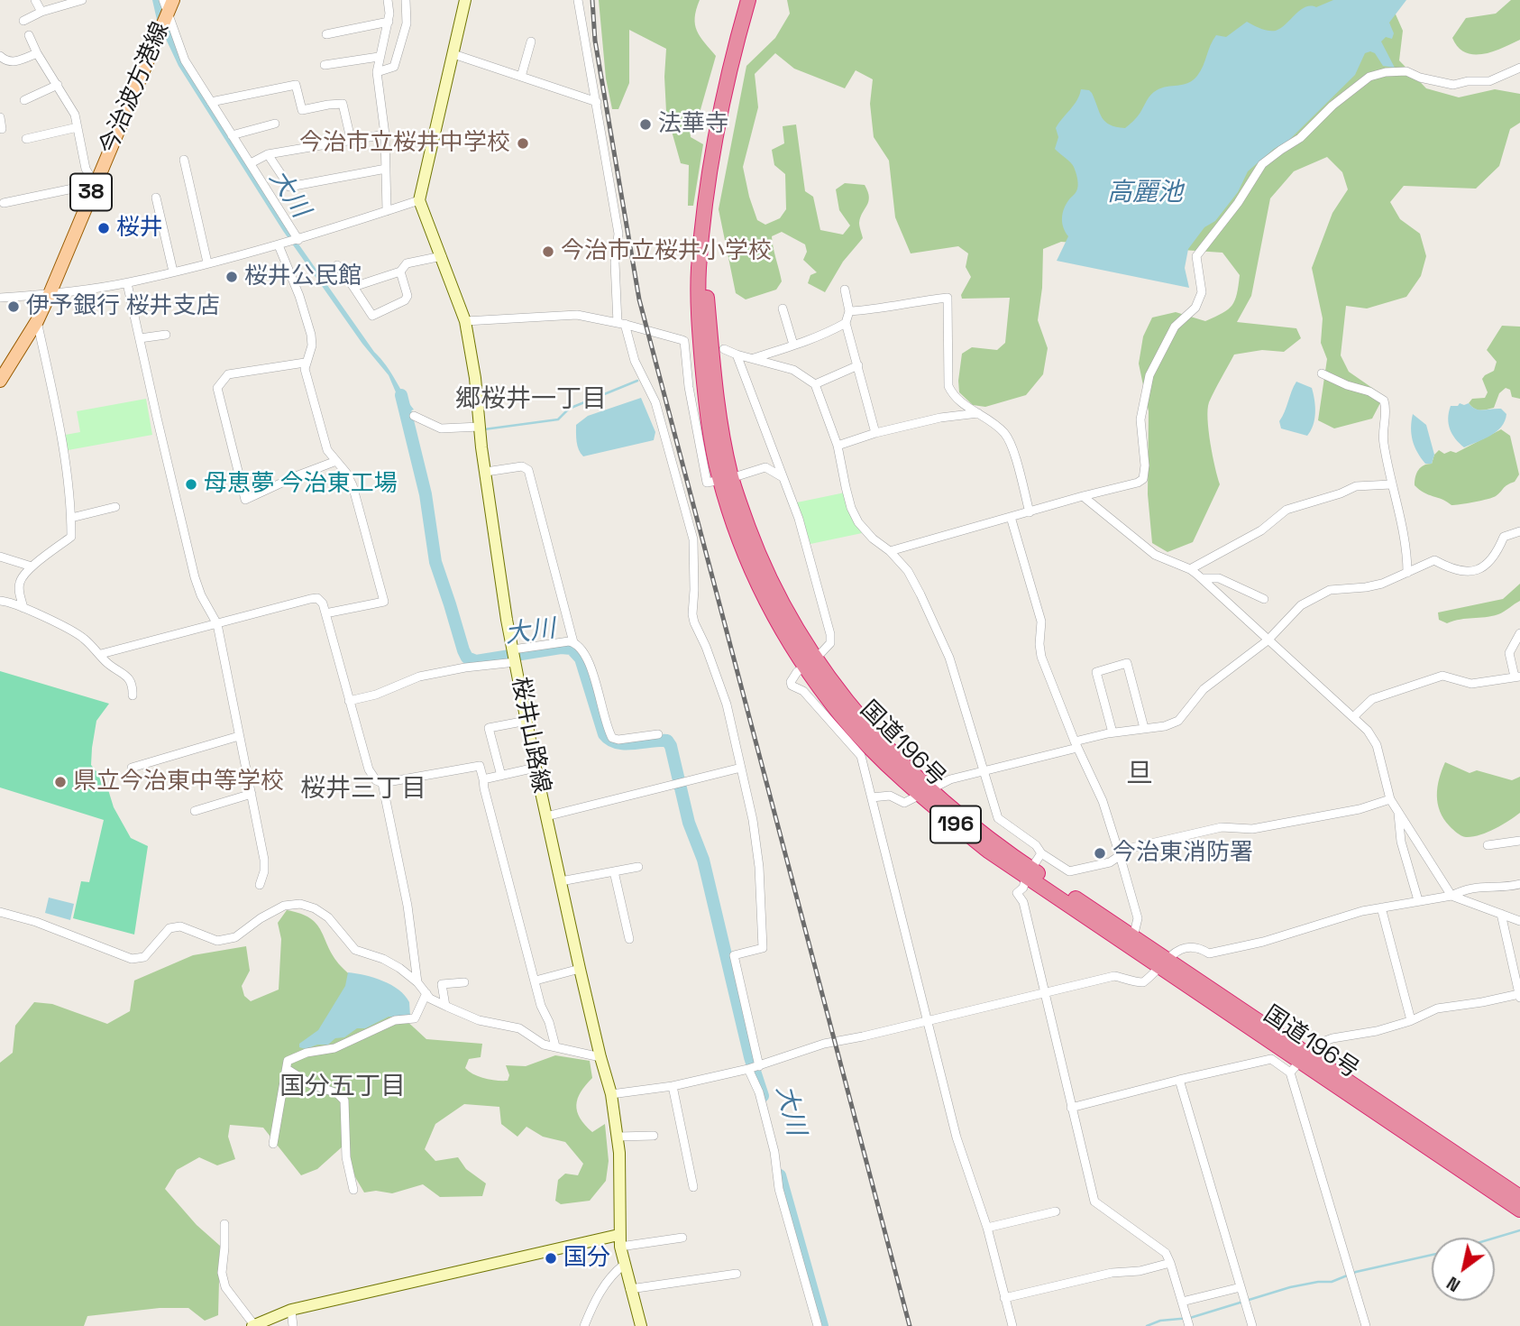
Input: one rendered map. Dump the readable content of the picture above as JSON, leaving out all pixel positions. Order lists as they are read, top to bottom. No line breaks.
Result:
{"streets":{"highway":["国道196号","196"],"main road":["今治波方港線","38","桜井山路線"]},"districts":["郷桜井一丁目","旦","桜井三丁目","国分五丁目"],"water":["高麗池","大川"],"places":["法華寺","今治市立桜井中学校","桜井","今治市立桜井小学校","桜井公民館","伊予銀行 桜井支店","母恵夢 今治東工場","県立今治東中等学校","今治東消防署","国分"],"north":"bottom left"}
